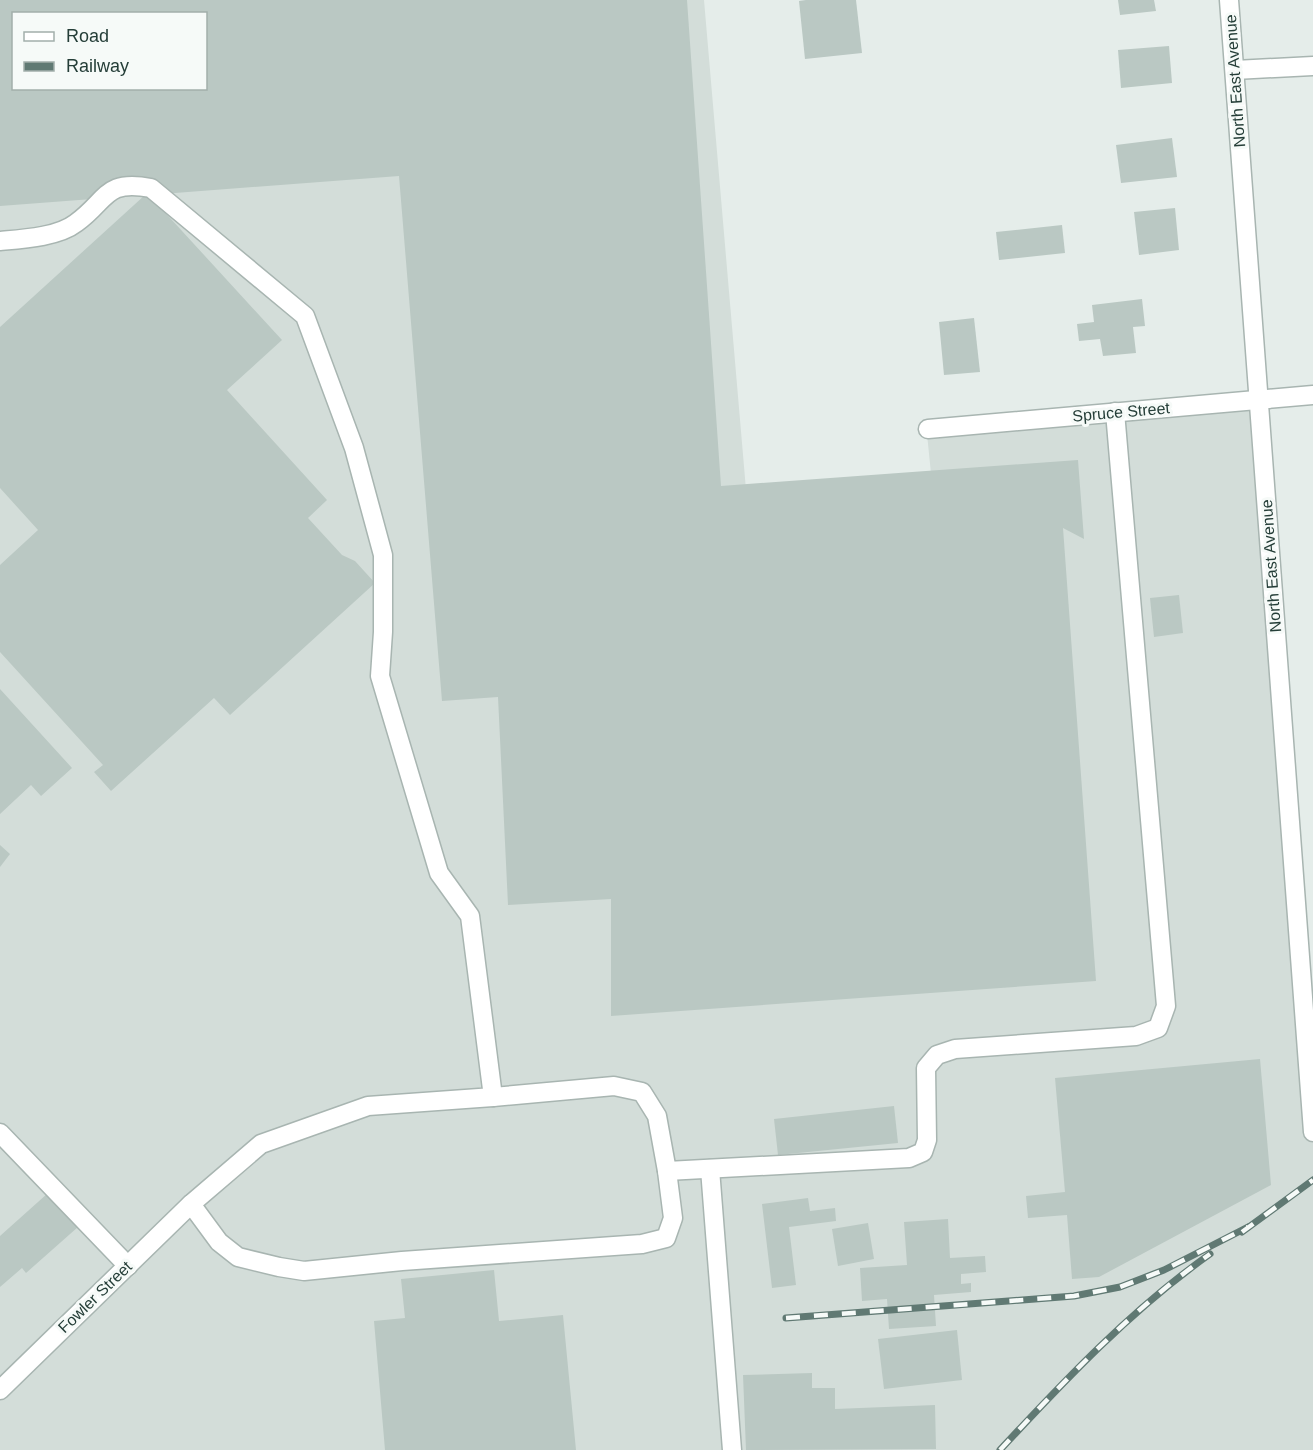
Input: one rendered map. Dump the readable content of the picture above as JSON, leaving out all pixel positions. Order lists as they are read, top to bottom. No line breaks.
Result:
{"streets":{"street":["North East Avenue","Spruce Street","Fowler Street"]},"crossings":[["North East Avenue","Spruce Street"]],"legend":["Road","Railway"]}
